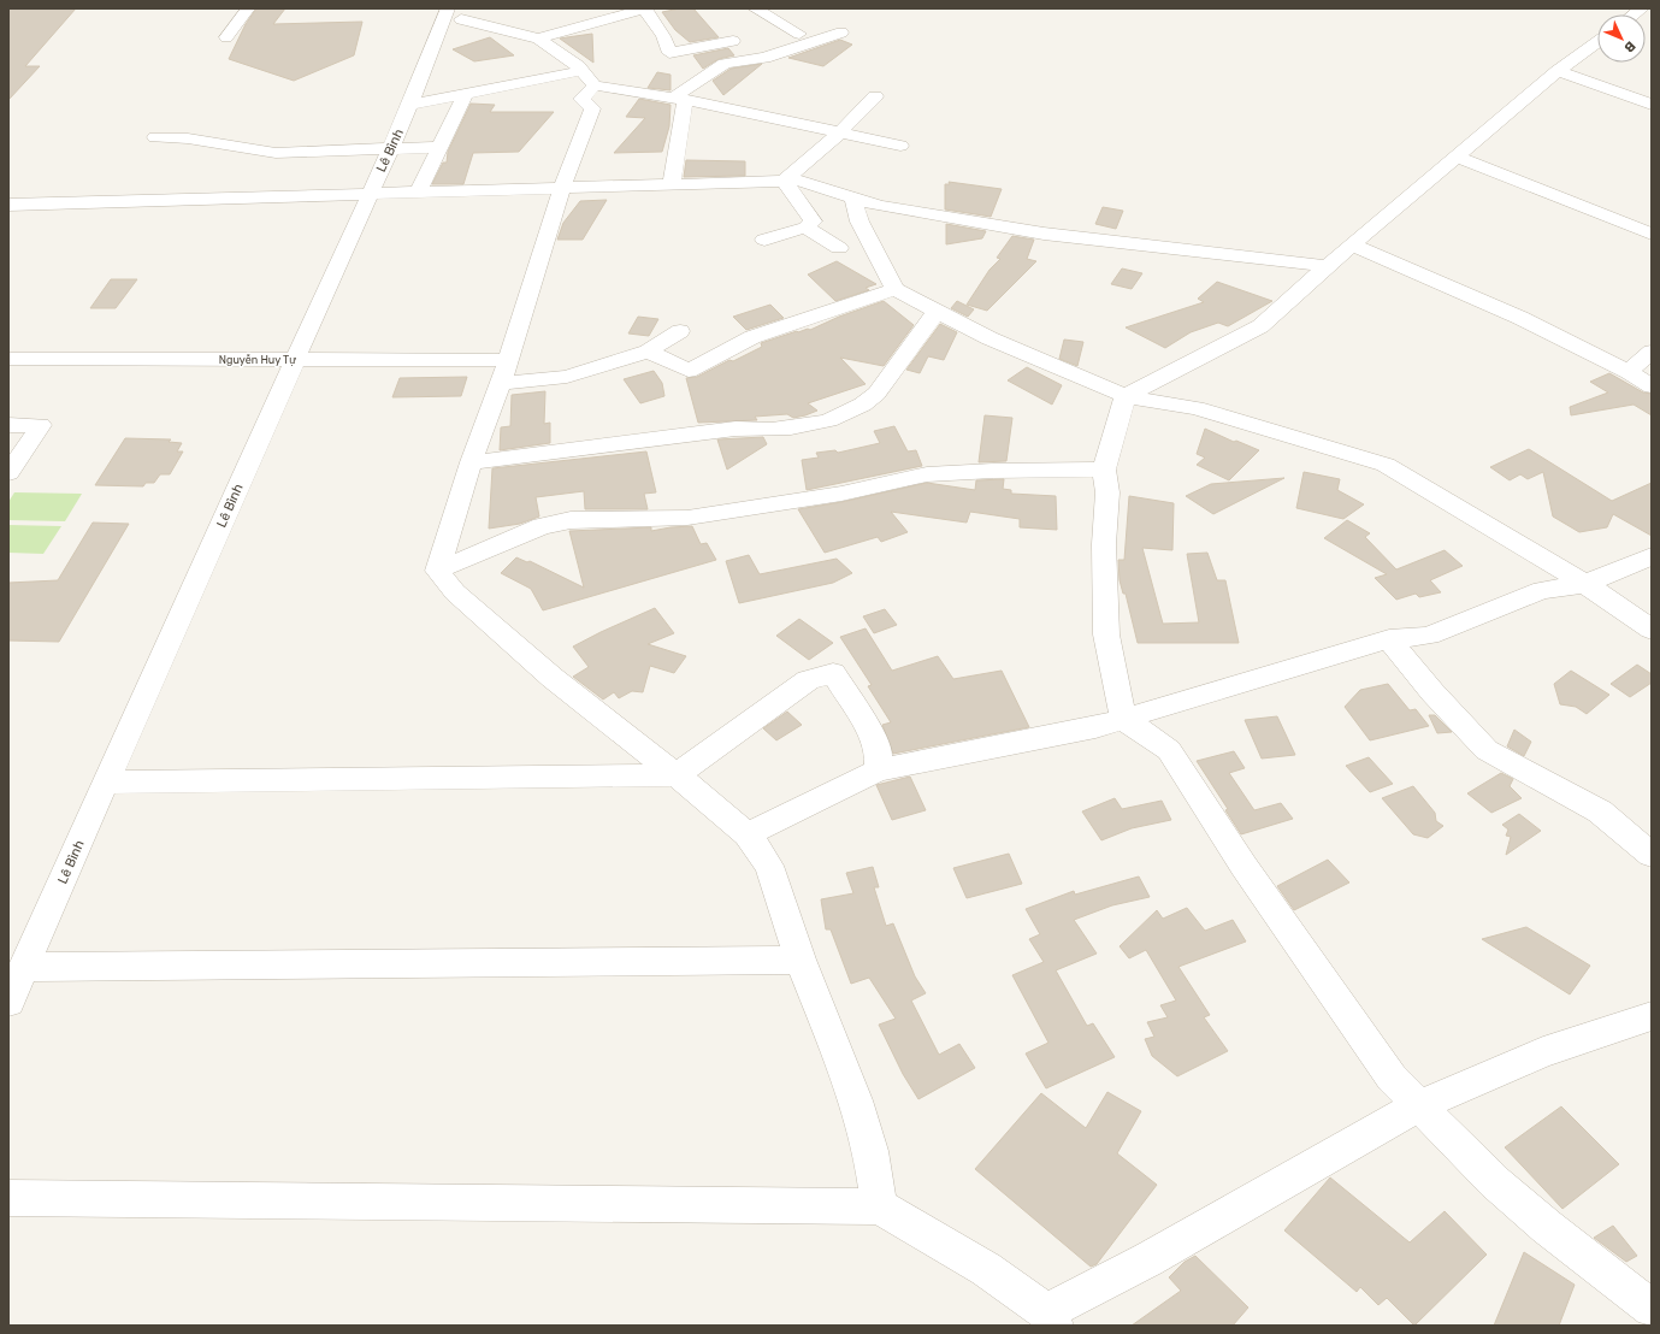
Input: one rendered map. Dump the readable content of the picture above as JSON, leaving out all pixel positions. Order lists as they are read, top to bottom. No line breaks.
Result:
{"streets":{"street":["Lê Bình","Nguyễn Huy Tự"]},"crossings":[["Lê Bình","Nguyễn Huy Tự"]],"north":"bottom right"}
